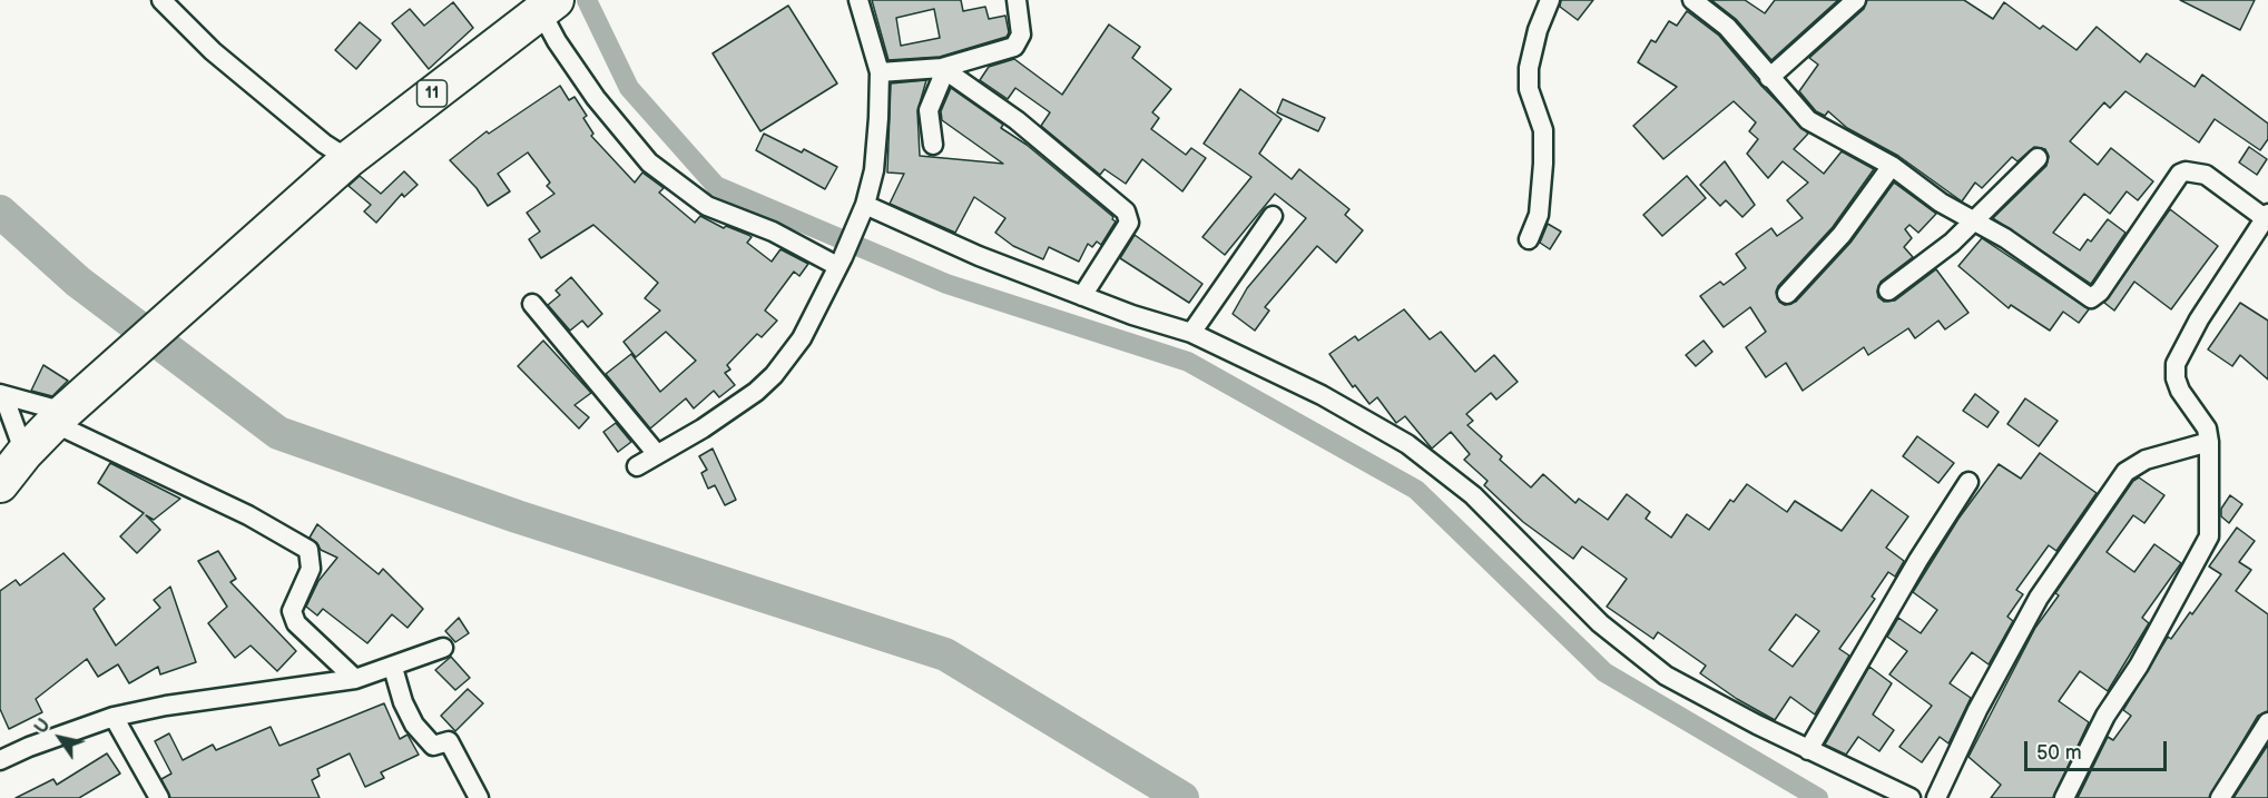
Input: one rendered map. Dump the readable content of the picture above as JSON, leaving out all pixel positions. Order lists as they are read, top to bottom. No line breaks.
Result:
{"streets":{"highway":["11"]},"scale_bar":"50 m","north":"top left"}
